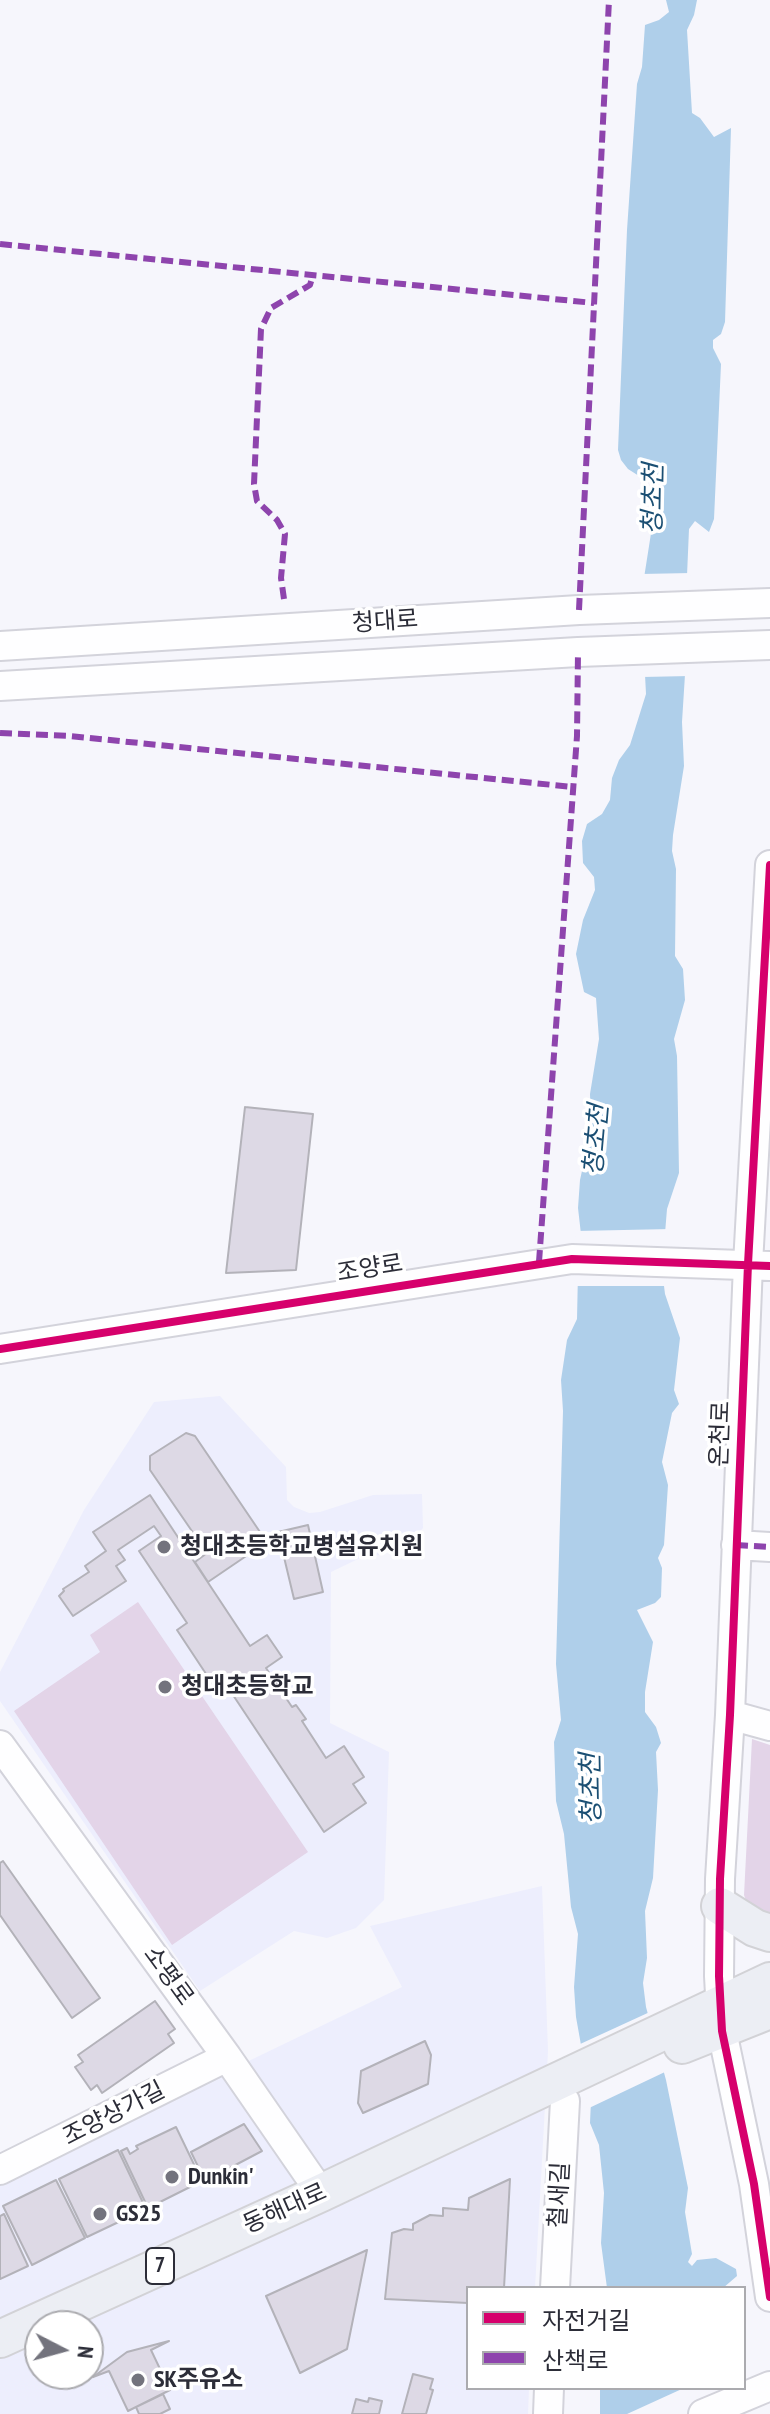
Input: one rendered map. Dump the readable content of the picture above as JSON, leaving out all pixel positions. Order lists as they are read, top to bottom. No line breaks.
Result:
{"streets":{"main road":["동해대로","7"],"street":["청대로","조양로","온천로","소평로","조양상가길","철새길"]},"crossings":[["조양로","온천로"],["온천로","7"],["소평로","조양상가길"],["소평로","동해대로"],["철새길","동해대로"],["철새길","7"],["동해대로","7"]],"water":["청초천"],"places":["청대초등학교병설유치원","청대초등학교","Dunkin'","GS25","SK주유소"],"legend":["자전거길","산책로"],"north":"right"}
